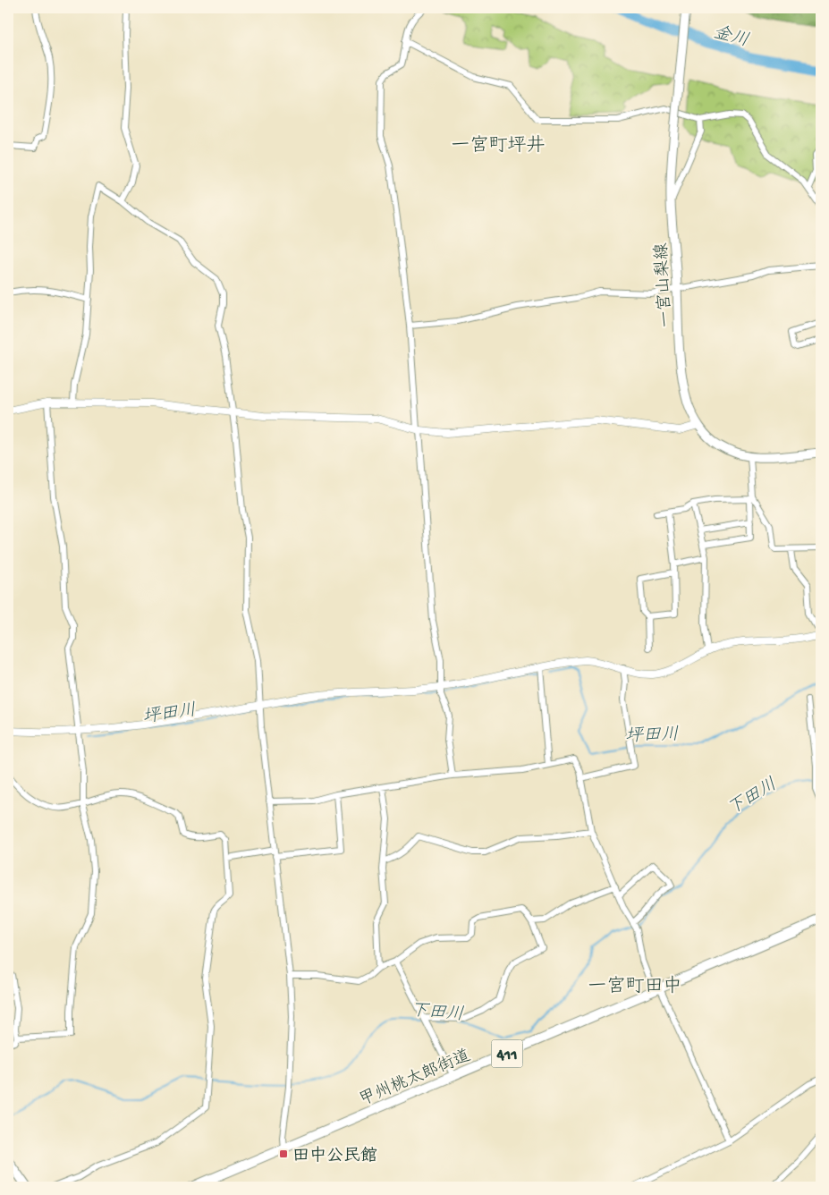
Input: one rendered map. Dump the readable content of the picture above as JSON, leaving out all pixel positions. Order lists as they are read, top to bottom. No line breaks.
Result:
{"streets":{"highway":["411","甲州桃太郎街道"],"main road":["一宮山梨線"]},"districts":["一宮町坪井","一宮町田中"],"water":["金川","坪田川","下田川"],"places":{"transit":["田中公民館"]}}
